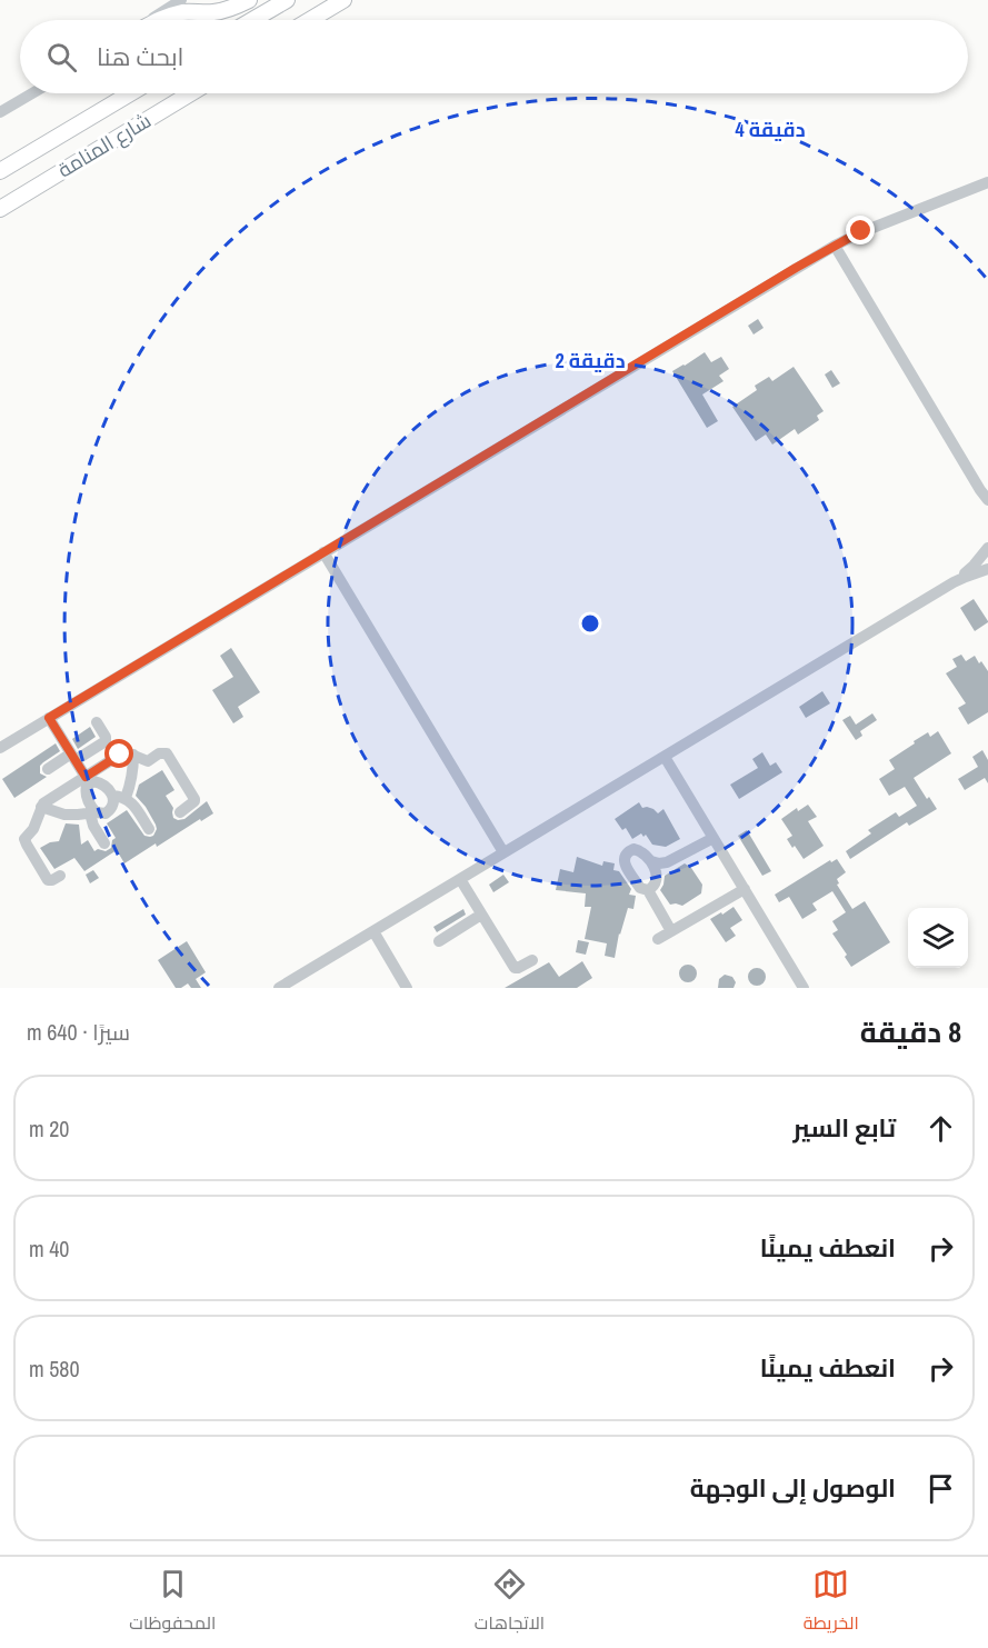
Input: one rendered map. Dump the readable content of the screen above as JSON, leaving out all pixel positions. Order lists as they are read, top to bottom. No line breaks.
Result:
{"streets":{"main road":["شارع المنامة"]},"page":{"search":"ابحث هنا","heading":["8 دقيقة","سيرًا · 640 m"],"list":[["تابع السير","20 m"],["انعطف يمينًا","40 m"],["انعطف يمينًا","580 m"],"الوصول إلى الوجهة"],"nav":["الخريطة","الاتجاهات","المحفوظات"]},"rings":["4 دقيقة","2 دقيقة"]}
